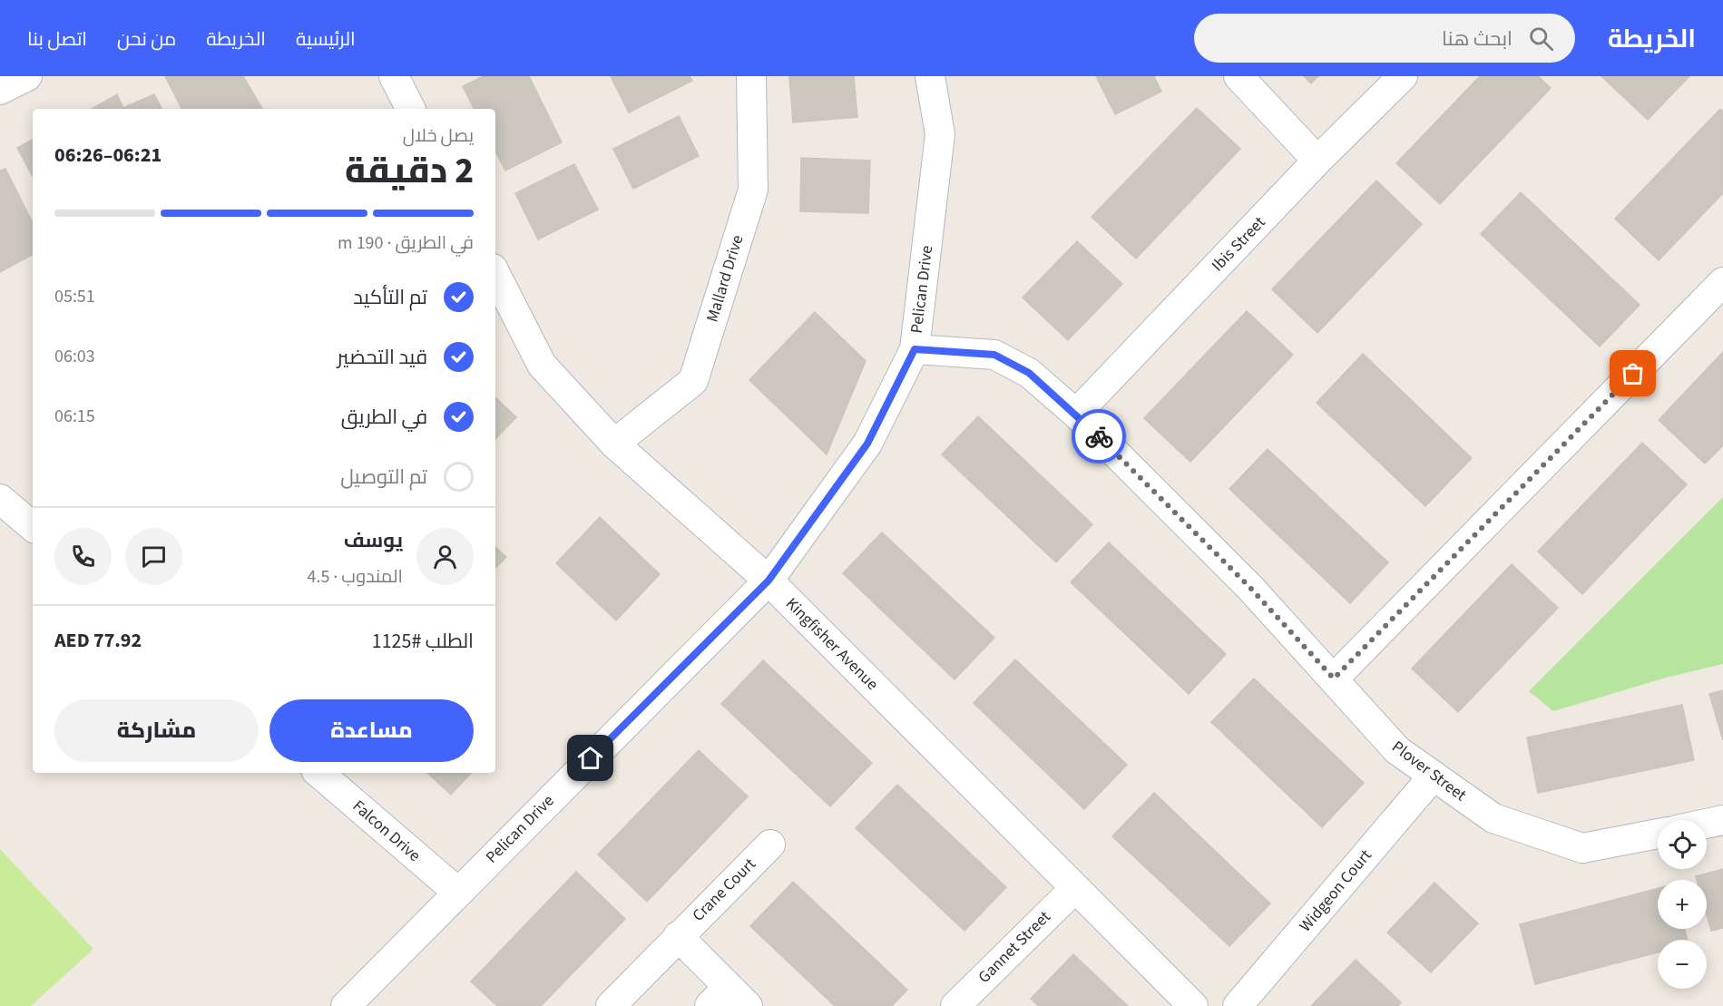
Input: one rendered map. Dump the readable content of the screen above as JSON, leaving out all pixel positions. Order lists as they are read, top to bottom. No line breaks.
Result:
{"streets":{"street":["Ibis Street","Mallard Drive","Pelican Drive","Kingfisher Avenue","Plover Street","Falcon Drive","Crane Court","Widgeon Court","Gannet Street"]},"crossings":[["Ibis Street","Plover Street"],["Mallard Drive","Kingfisher Avenue"],["Pelican Drive","Kingfisher Avenue"],["Pelican Drive","Plover Street"],["Pelican Drive","Falcon Drive"],["Kingfisher Avenue","Gannet Street"],["Plover Street","Widgeon Court"]],"page":{"header":"الخريطة","search":"ابحث هنا","nav":["الرئيسية","الخريطة","من نحن","اتصل بنا"],"heading":["2 دقيقة","يصل خلال","06:21–06:26"],"panel":["يوسف","المندوب · 4.5","الطلب #1125","AED 77.92"],"bar":"في الطريق · 190 m","list":[["تم التأكيد","05:51"],["قيد التحضير","06:03"],["في الطريق","06:15"],"تم التوصيل"],"buttons":["مساعدة","مشاركة"],"map_buttons":["+","−"]}}
